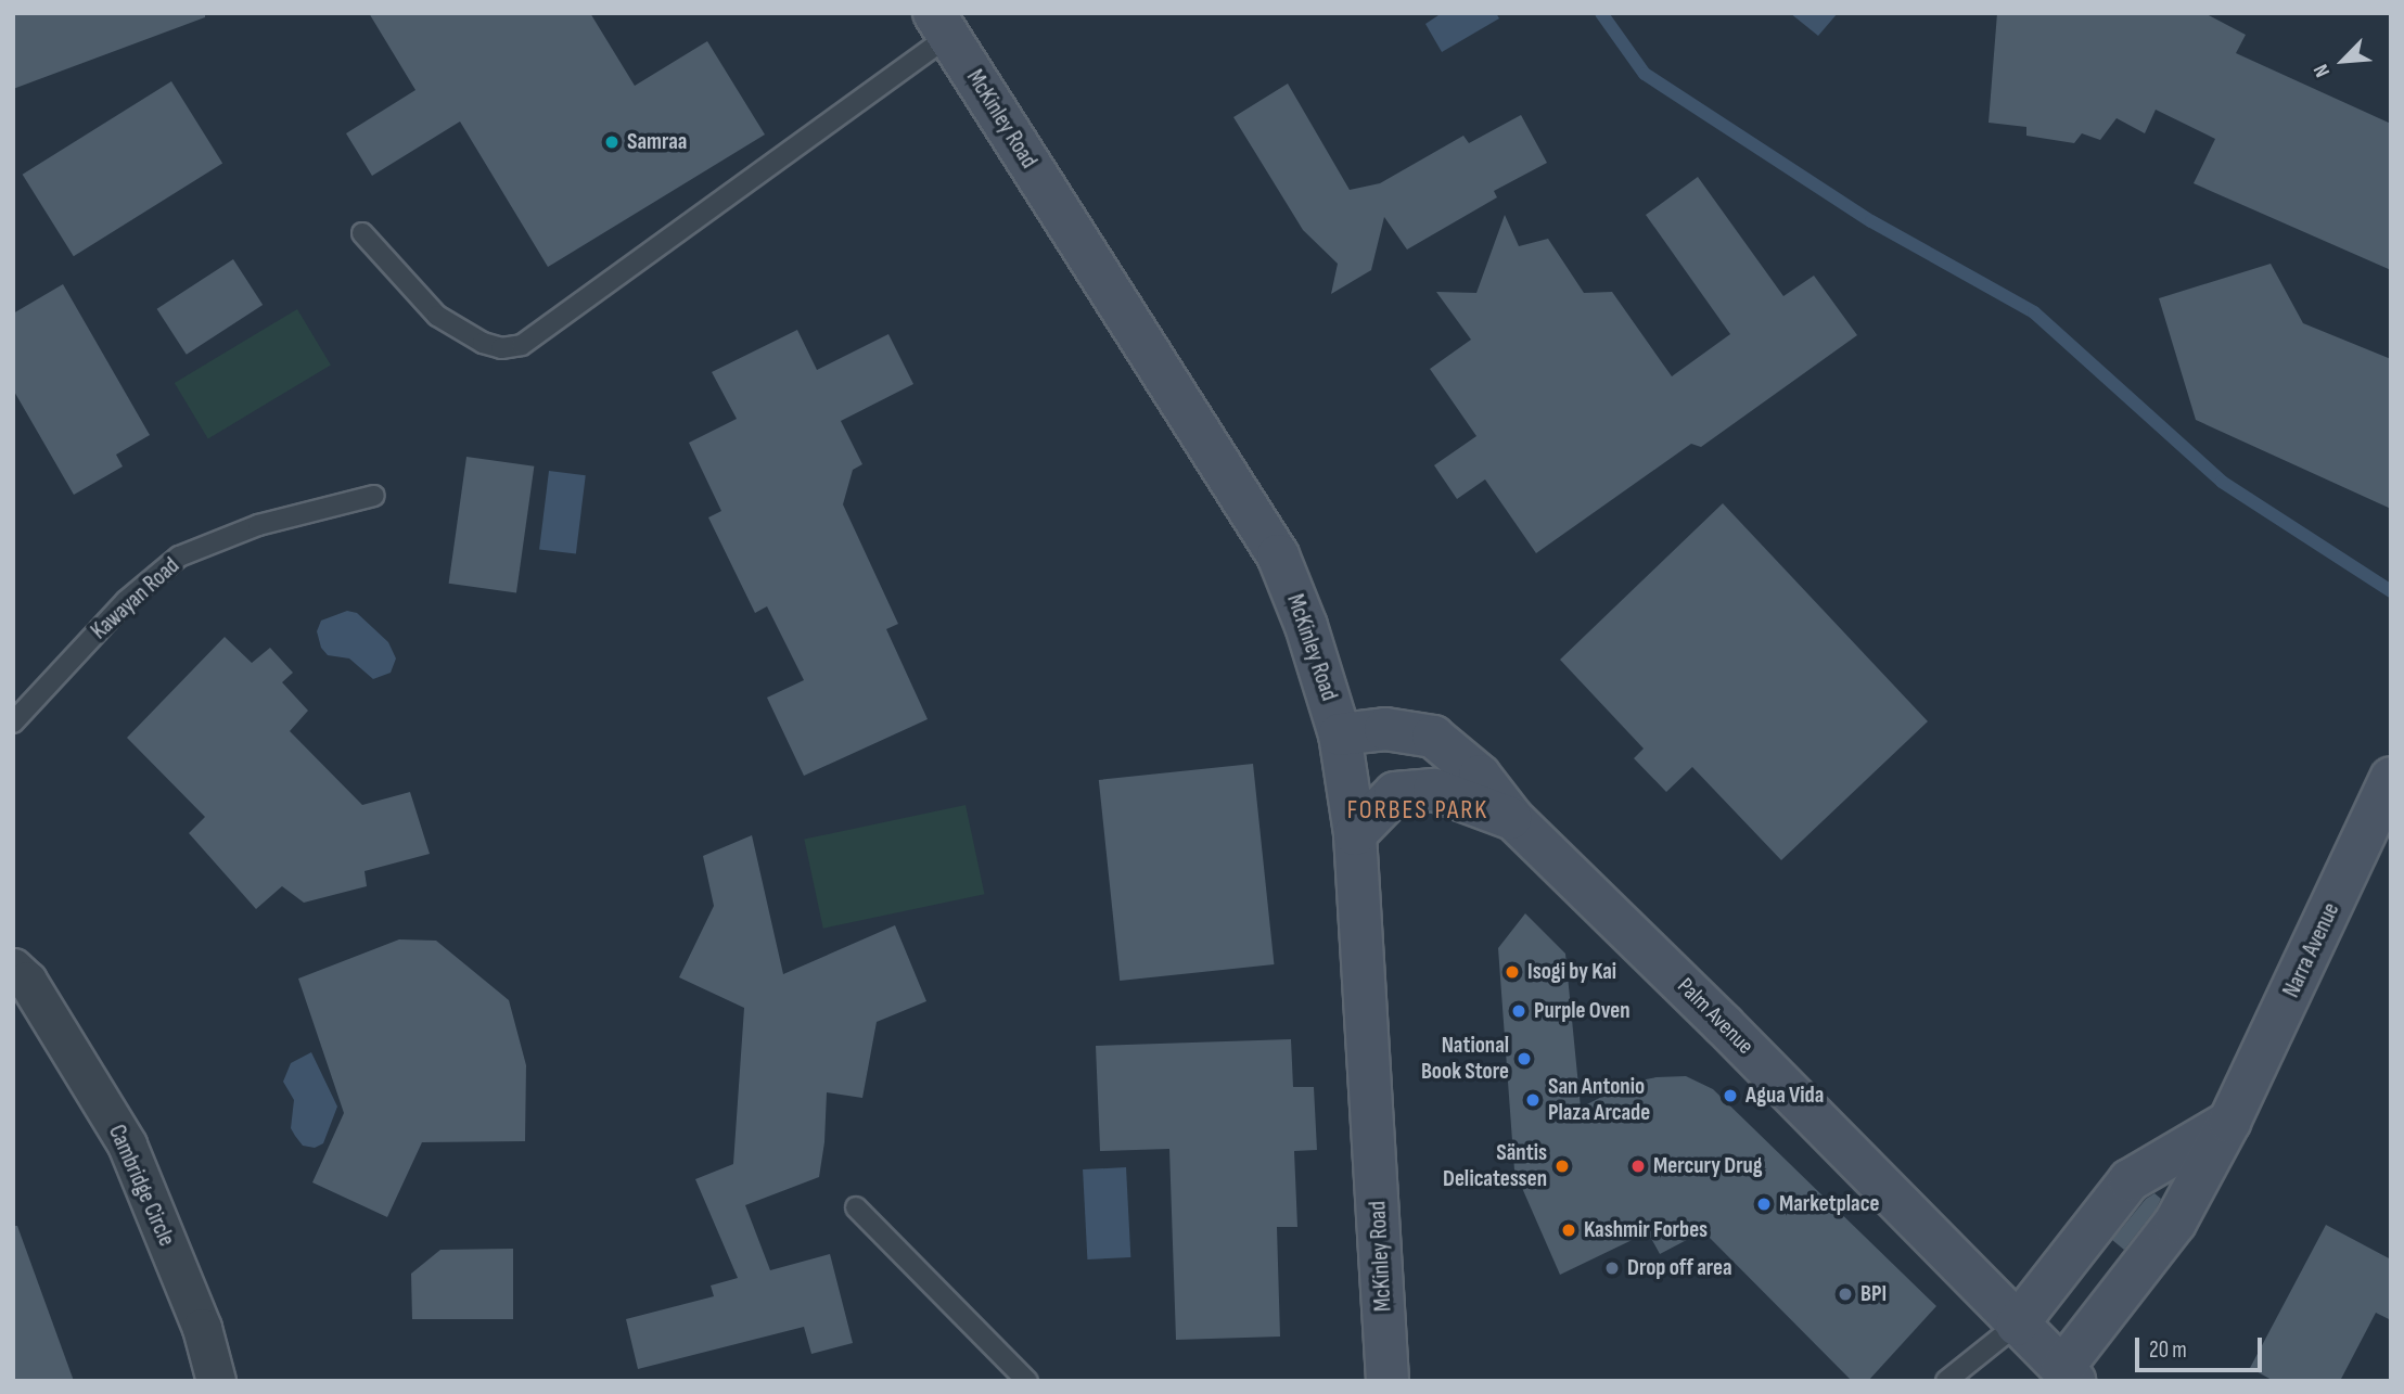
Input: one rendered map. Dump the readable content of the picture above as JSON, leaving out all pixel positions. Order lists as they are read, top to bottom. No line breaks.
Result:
{"streets":{"street":["McKinley Road","Narra Avenue","Palm Avenue","Cambridge Circle"],"lane":["Kawayan Road"]},"crossings":[["McKinley Road","Palm Avenue"],["Narra Avenue","Palm Avenue"]],"districts":["FORBES PARK"],"places":["Samraa","Isogi by Kai","Purple Oven","National Book Store","Agua Vida","San Antonio Plaza Arcade","Säntis Delicatessen","Mercury Drug","Marketplace","Kashmir Forbes","Drop off area","BPI"],"scale_bar":"20 m","north":"bottom left"}
